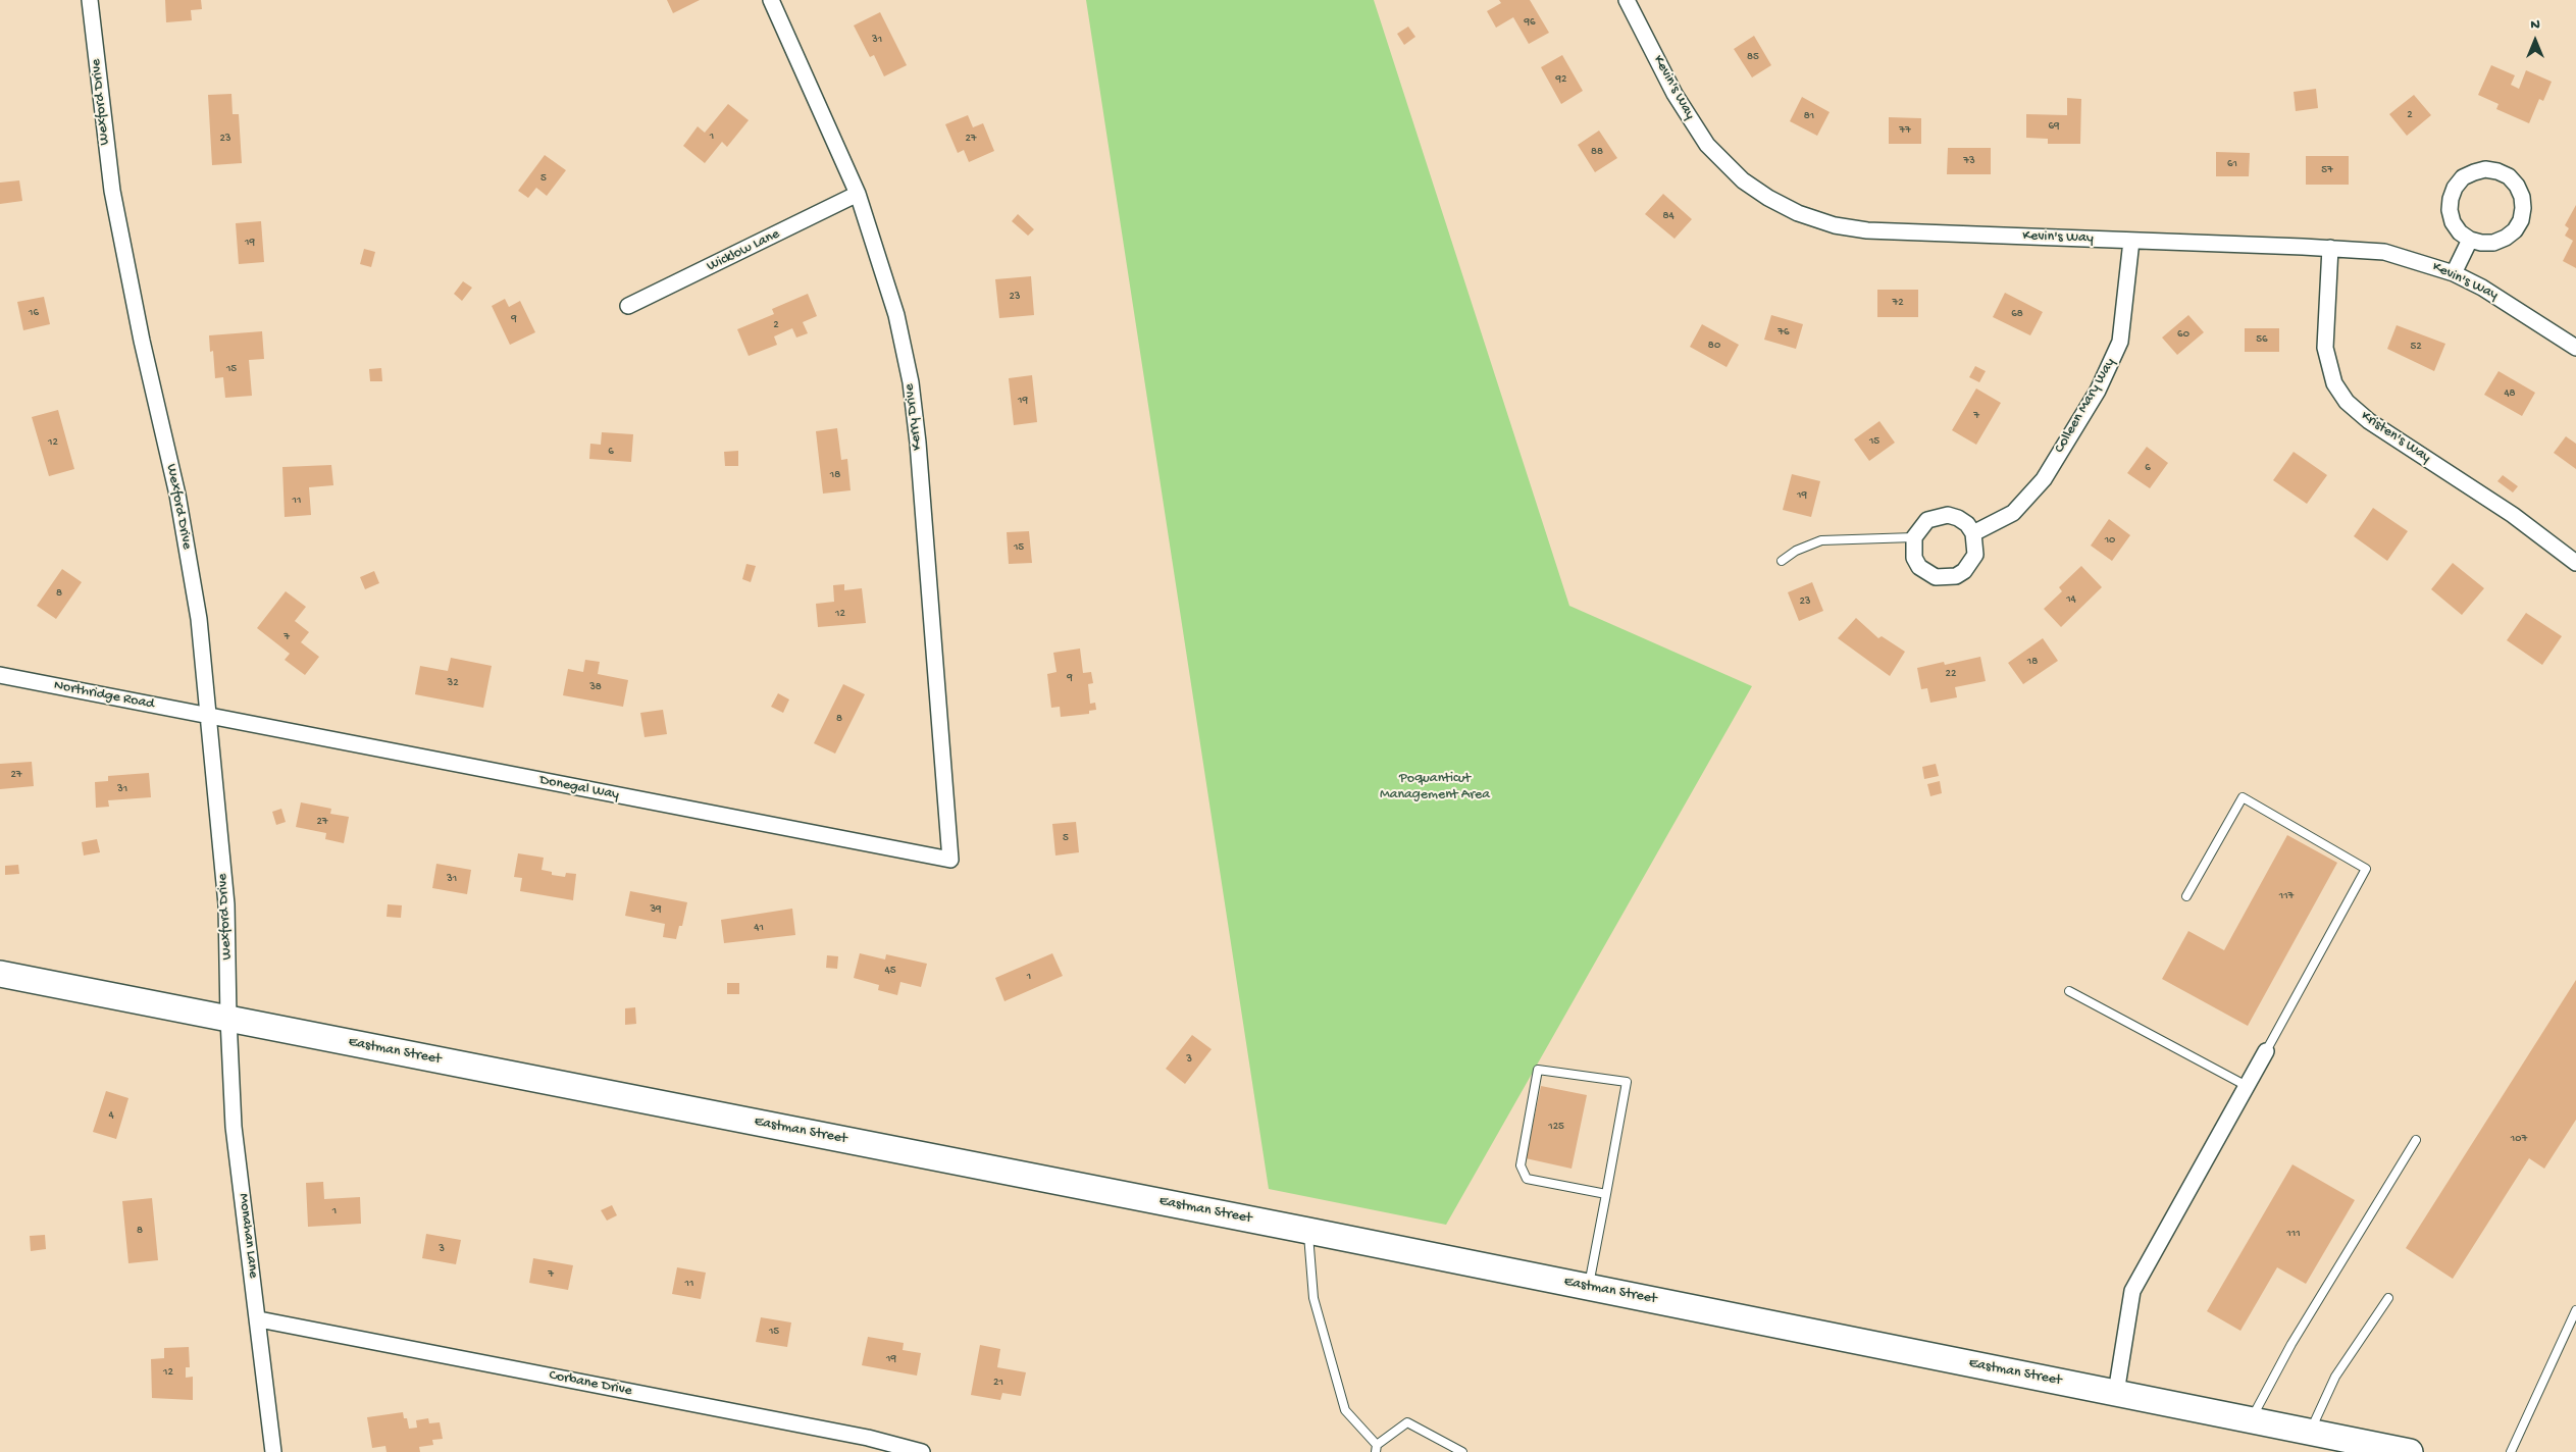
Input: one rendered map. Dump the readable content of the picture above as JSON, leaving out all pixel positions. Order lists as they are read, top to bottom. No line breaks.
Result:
{"streets":{"main road":["Eastman Street"],"street":["Kevin's Way","Wexford Drive","Wicklow Lane","Colleen Mary Way","Kerry Drive","Kristen's Way","Northridge Road","Donegal Way","Monahan Lane","Corbane Drive"]},"crossings":[["Kevin's Way","Colleen Mary Way"],["Kevin's Way","Kristen's Way"],["Wexford Drive","Northridge Road"],["Wexford Drive","Donegal Way"],["Wexford Drive","Eastman Street"],["Wexford Drive","Monahan Lane"],["Wicklow Lane","Kerry Drive"],["Kerry Drive","Donegal Way"],["Northridge Road","Donegal Way"],["Eastman Street","Monahan Lane"],["Monahan Lane","Corbane Drive"]],"parks":["Poquanticut Management Area"],"house_numbers":["96","31","85","92","2","81","69","77","1","23","27","88","73","61","57","5","84","19","23","72","16","68","9","2","76","60","56","80","52","15","48","19","7","15","12","6","6","18","19","11","10","15","8","14","23","12","7","18","22","9","32","38","8","27","31","27","5","31","117","39","41","45","1","3","4","125","107","1","8","111","3","7","11","15","19","12","21"],"north":"top"}
